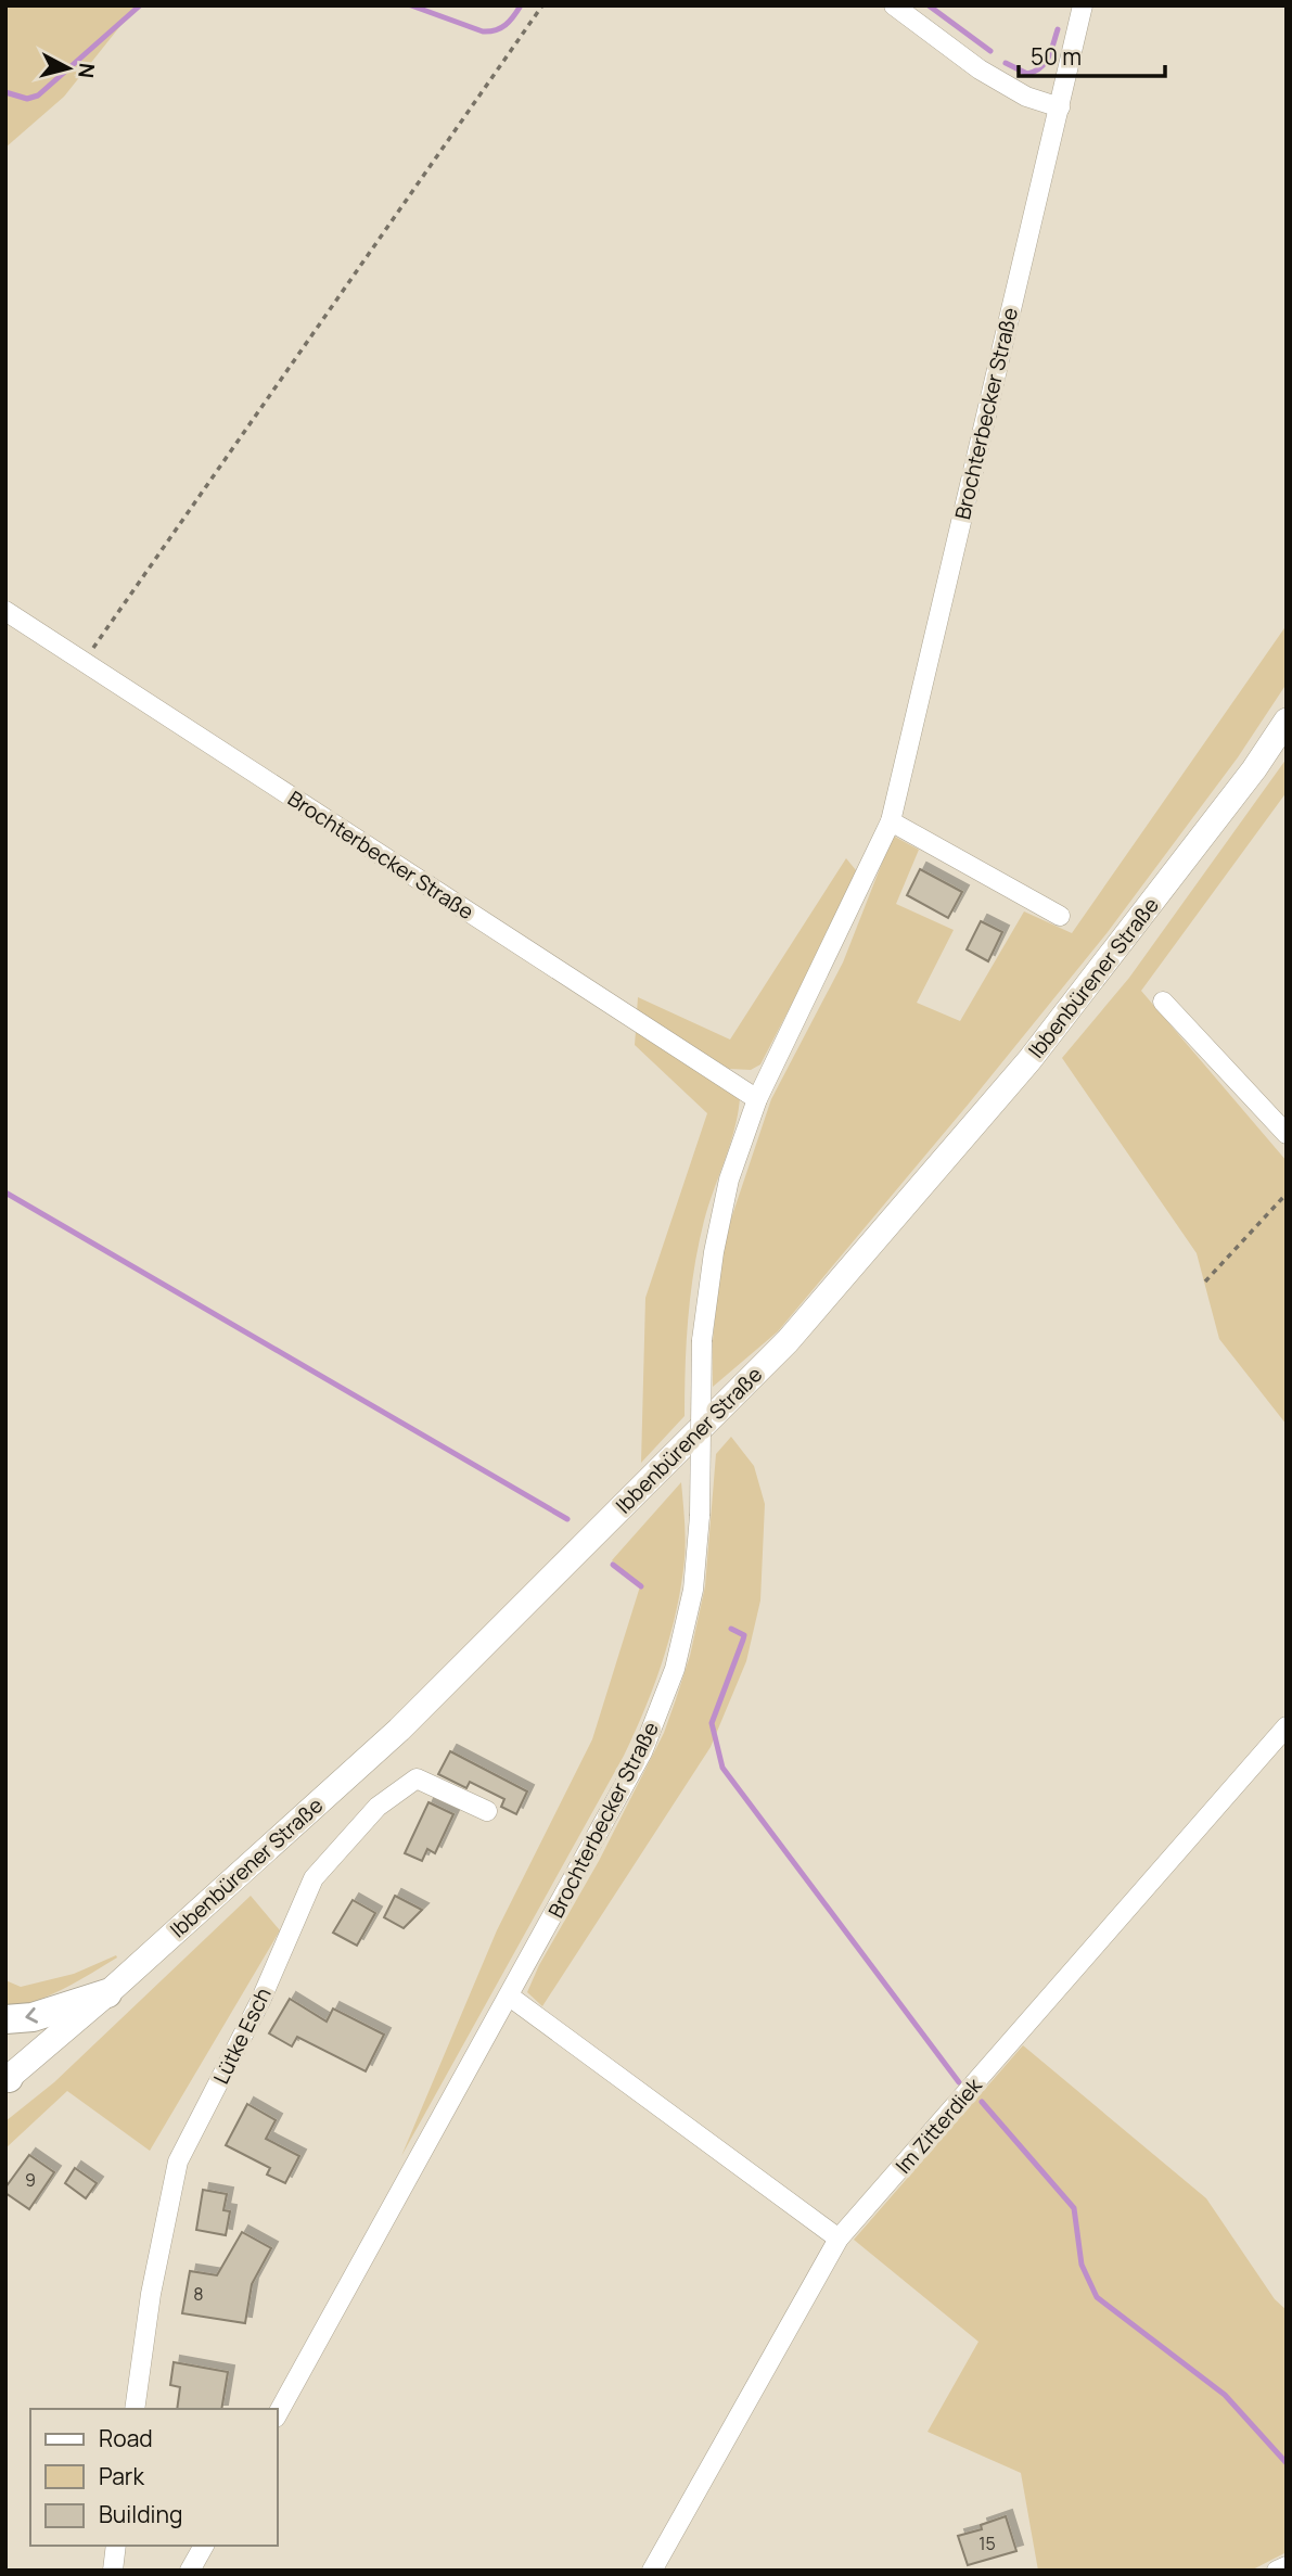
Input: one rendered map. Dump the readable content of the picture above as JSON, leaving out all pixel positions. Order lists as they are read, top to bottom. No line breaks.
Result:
{"streets":{"main road":["Ibbenbürener Straße"],"street":["Brochterbecker Straße","Lütke Esch","Im Zitterdiek"]},"house_numbers":["9","8","15"],"legend":["Road","Park","Building"],"scale_bar":"50 m","north":"right"}
